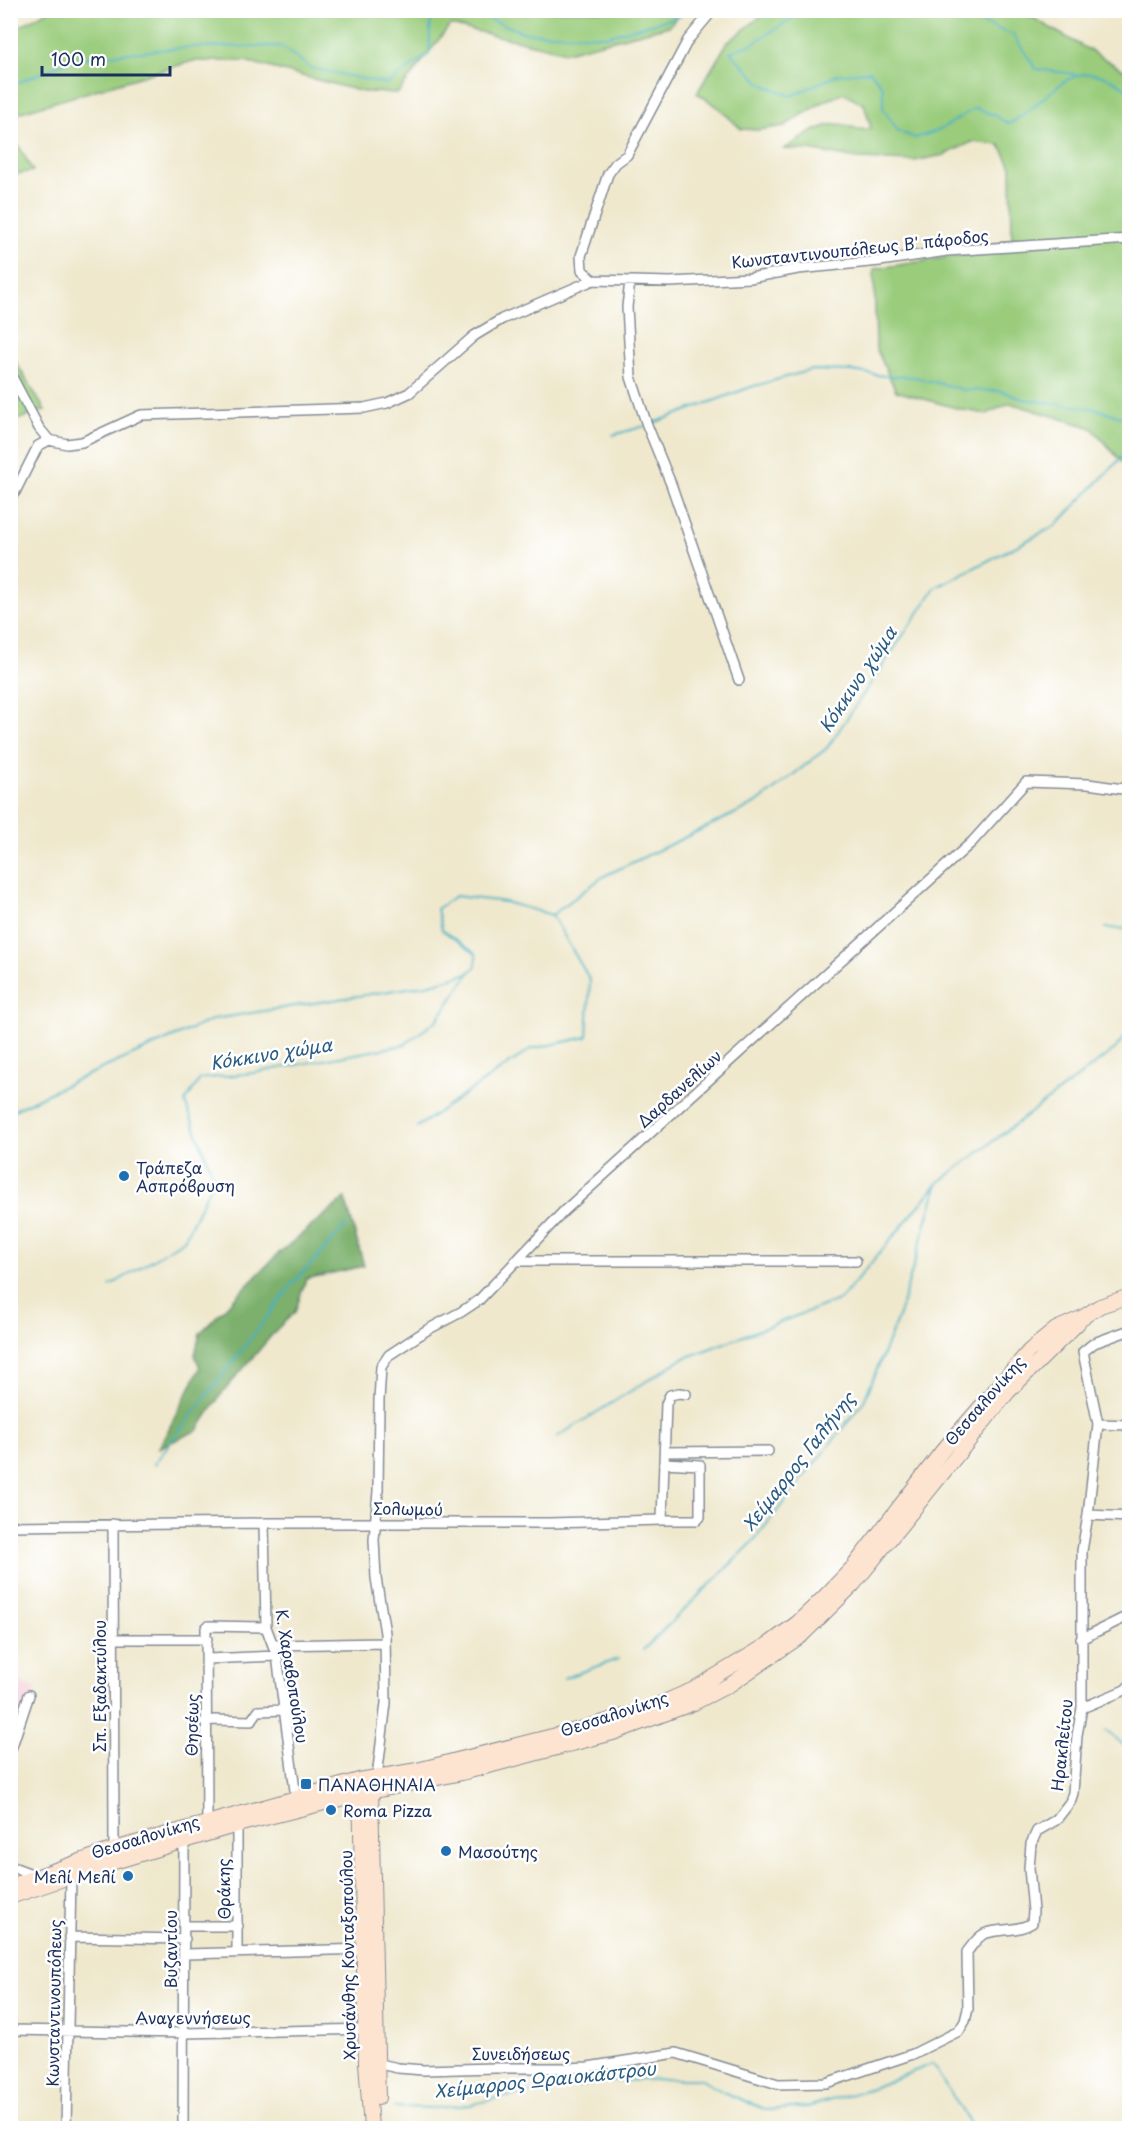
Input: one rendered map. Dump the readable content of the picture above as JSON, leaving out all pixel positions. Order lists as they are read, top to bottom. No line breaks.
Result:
{"streets":{"main road":["Θεσσαλονίκης","Χρυσάνθης Κονταξοπούλου"],"street":["Κωνσταντινουπόλεως Β' πάροδος","Δαρδανελίων","Σολωμού","Κ. Χαραβοπούλου","Σπ. Εξαδακτύλου","Θησέως","Ηρακλείτου","Θράκης","Βυζαντίου","Κωνσταντινουπόλεως","Αναγεννήσεως","Συνειδήσεως"]},"crossings":[["Δαρδανελίων","Σολωμού"],["Δαρδανελίων","Χρυσάνθης Κονταξοπούλου"],["Θεσσαλονίκης","Κ. Χαραβοπούλου"],["Θεσσαλονίκης","Σπ. Εξαδακτύλου"],["Θεσσαλονίκης","Θησέως"],["Θεσσαλονίκης","Θράκης"],["Θεσσαλονίκης","Βυζαντίου"],["Θεσσαλονίκης","Χρυσάνθης Κονταξοπούλου"],["Θεσσαλονίκης","Κωνσταντινουπόλεως"],["Σολωμού","Κ. Χαραβοπούλου"],["Σολωμού","Σπ. Εξαδακτύλου"],["Σολωμού","Χρυσάνθης Κονταξοπούλου"],["Κ. Χαραβοπούλου","Θησέως"],["Ηρακλείτου","Συνειδήσεως"],["Βυζαντίου","Αναγεννήσεως"],["Χρυσάνθης Κονταξοπούλου","Αναγεννήσεως"],["Χρυσάνθης Κονταξοπούλου","Συνειδήσεως"],["Κωνσταντινουπόλεως","Αναγεννήσεως"]],"water":["Κόκκινο χώμα","Χείμαρρος Γαλήνης","Χείμαρρος Ωραιοκάστρου"],"places":{"other":["Τράπεζα Ασπρόβρυση","Roma Pizza","Μασούτης","Μελί Μελί"],"transit":["ΠΑΝΑΘΗΝΑΙΑ"]},"scale_bar":"100 m"}
